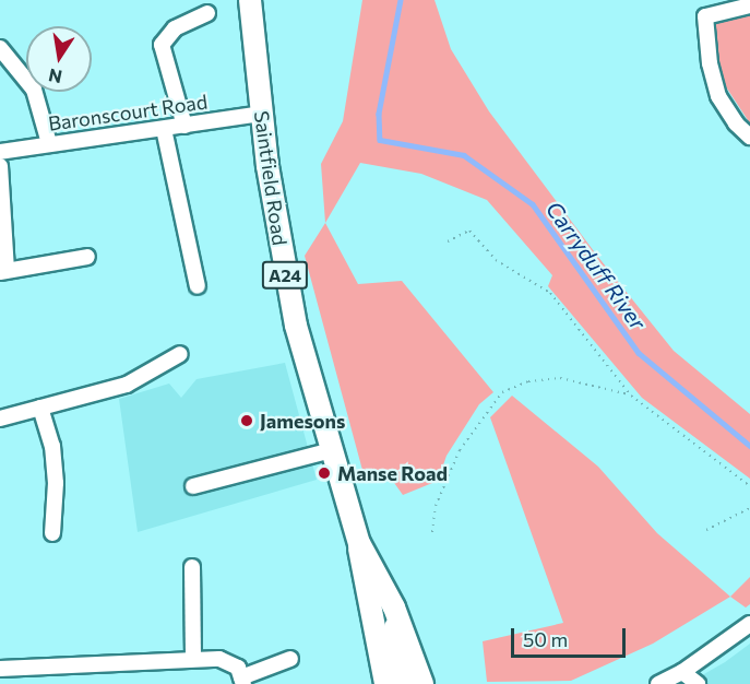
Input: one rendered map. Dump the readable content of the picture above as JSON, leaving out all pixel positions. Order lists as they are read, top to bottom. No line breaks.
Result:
{"streets":{"highway":["Saintfield Road","A24"],"street":["Baronscourt Road"]},"crossings":[["Baronscourt Road","Saintfield Road"]],"water":["Carryduff River"],"places":["Jamesons","Manse Road"],"scale_bar":"50 m","north":"bottom"}
